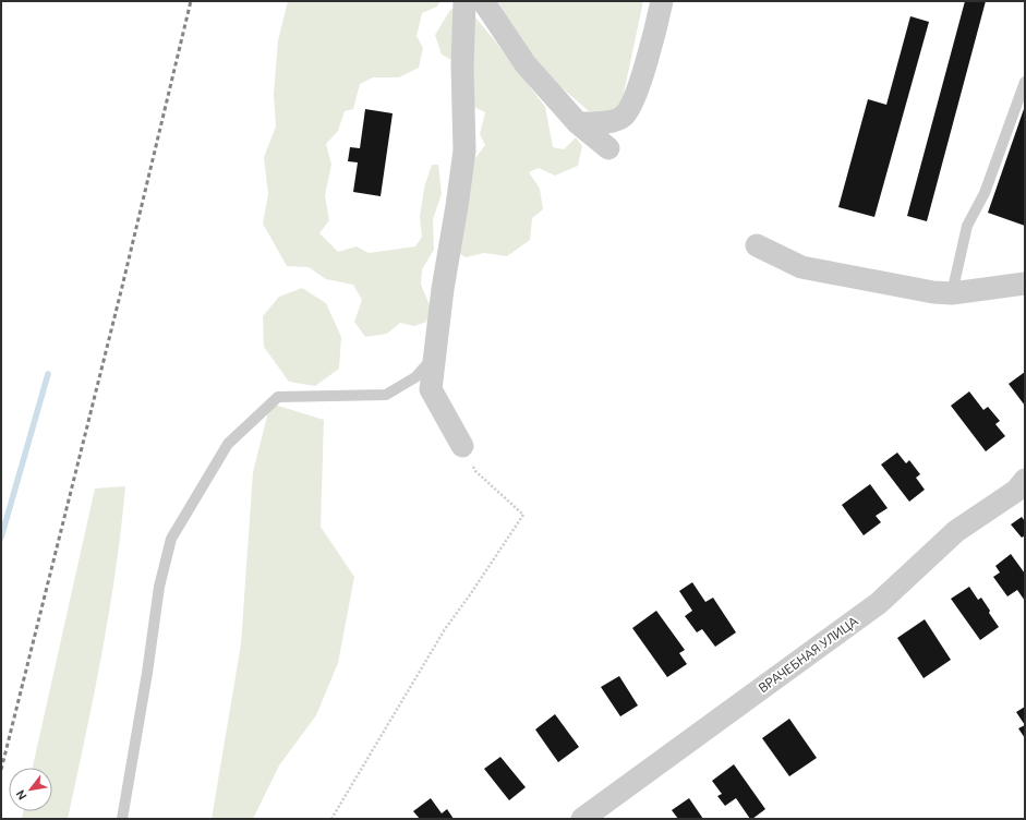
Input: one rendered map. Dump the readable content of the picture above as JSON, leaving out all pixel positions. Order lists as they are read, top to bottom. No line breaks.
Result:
{"streets":{"street":["ВРАЧЕБНАЯ УЛИЦА"]},"north":"bottom left"}
